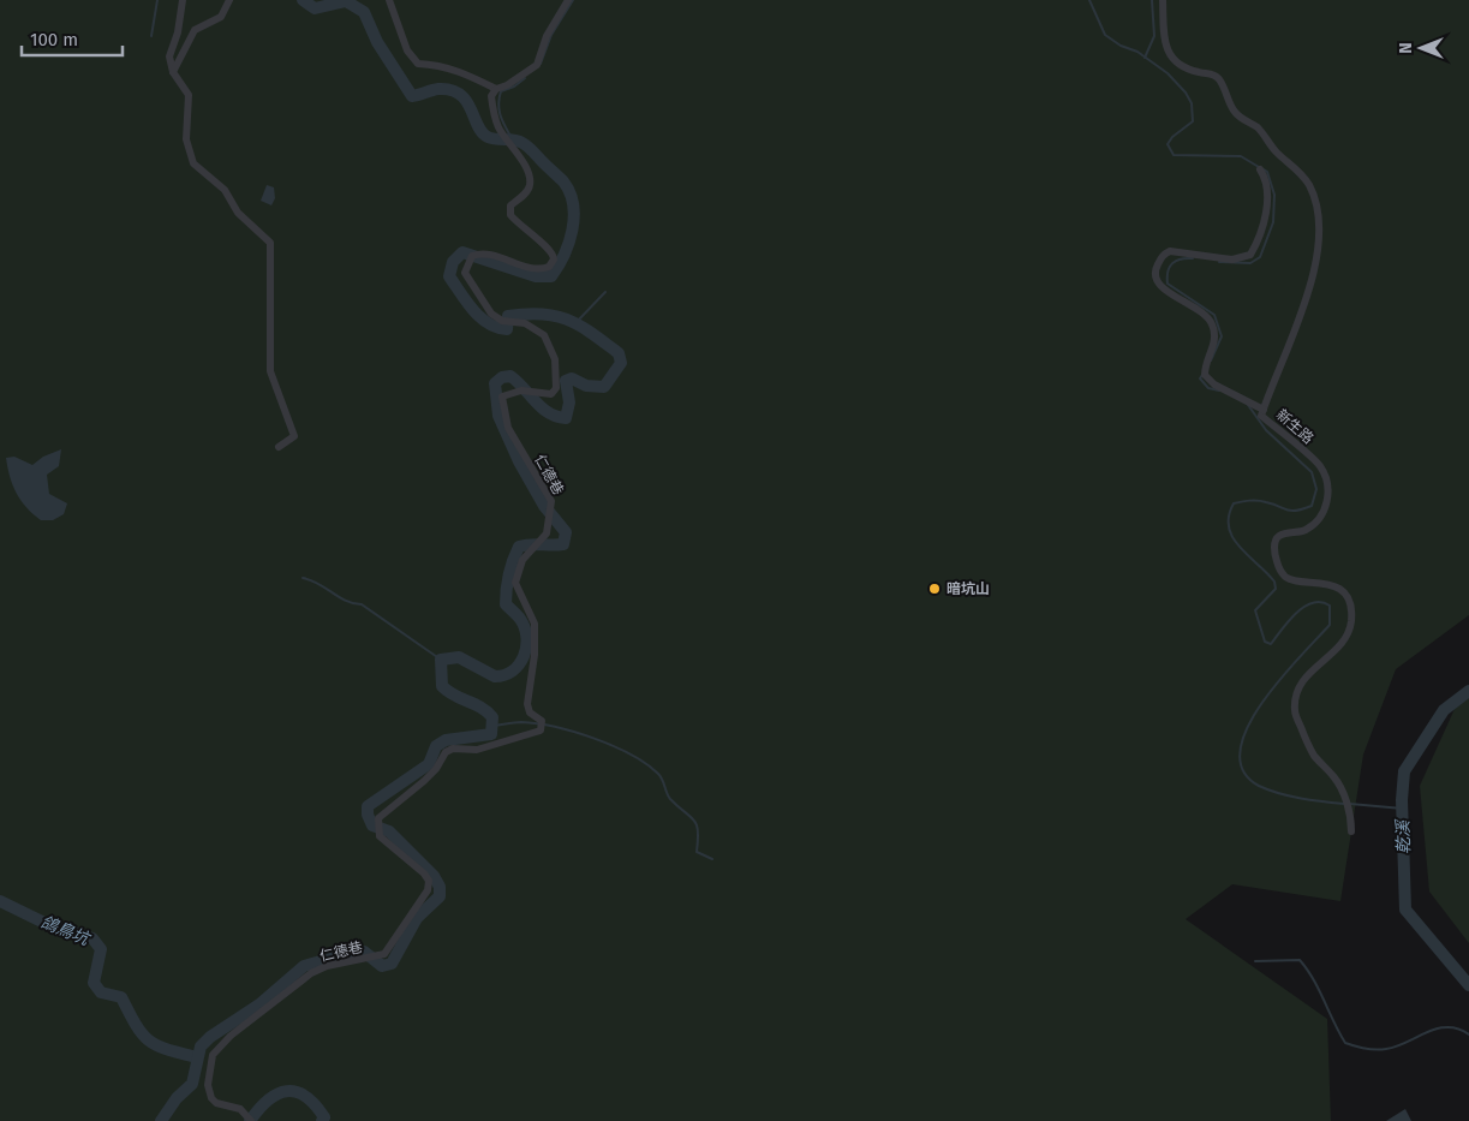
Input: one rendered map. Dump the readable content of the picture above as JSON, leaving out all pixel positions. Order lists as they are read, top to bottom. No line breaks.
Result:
{"streets":{"street":["新生路","仁德巷"]},"water":["乾溪","鴿鳥坑"],"places":["暗坑山"],"scale_bar":"100 m","north":"left"}
